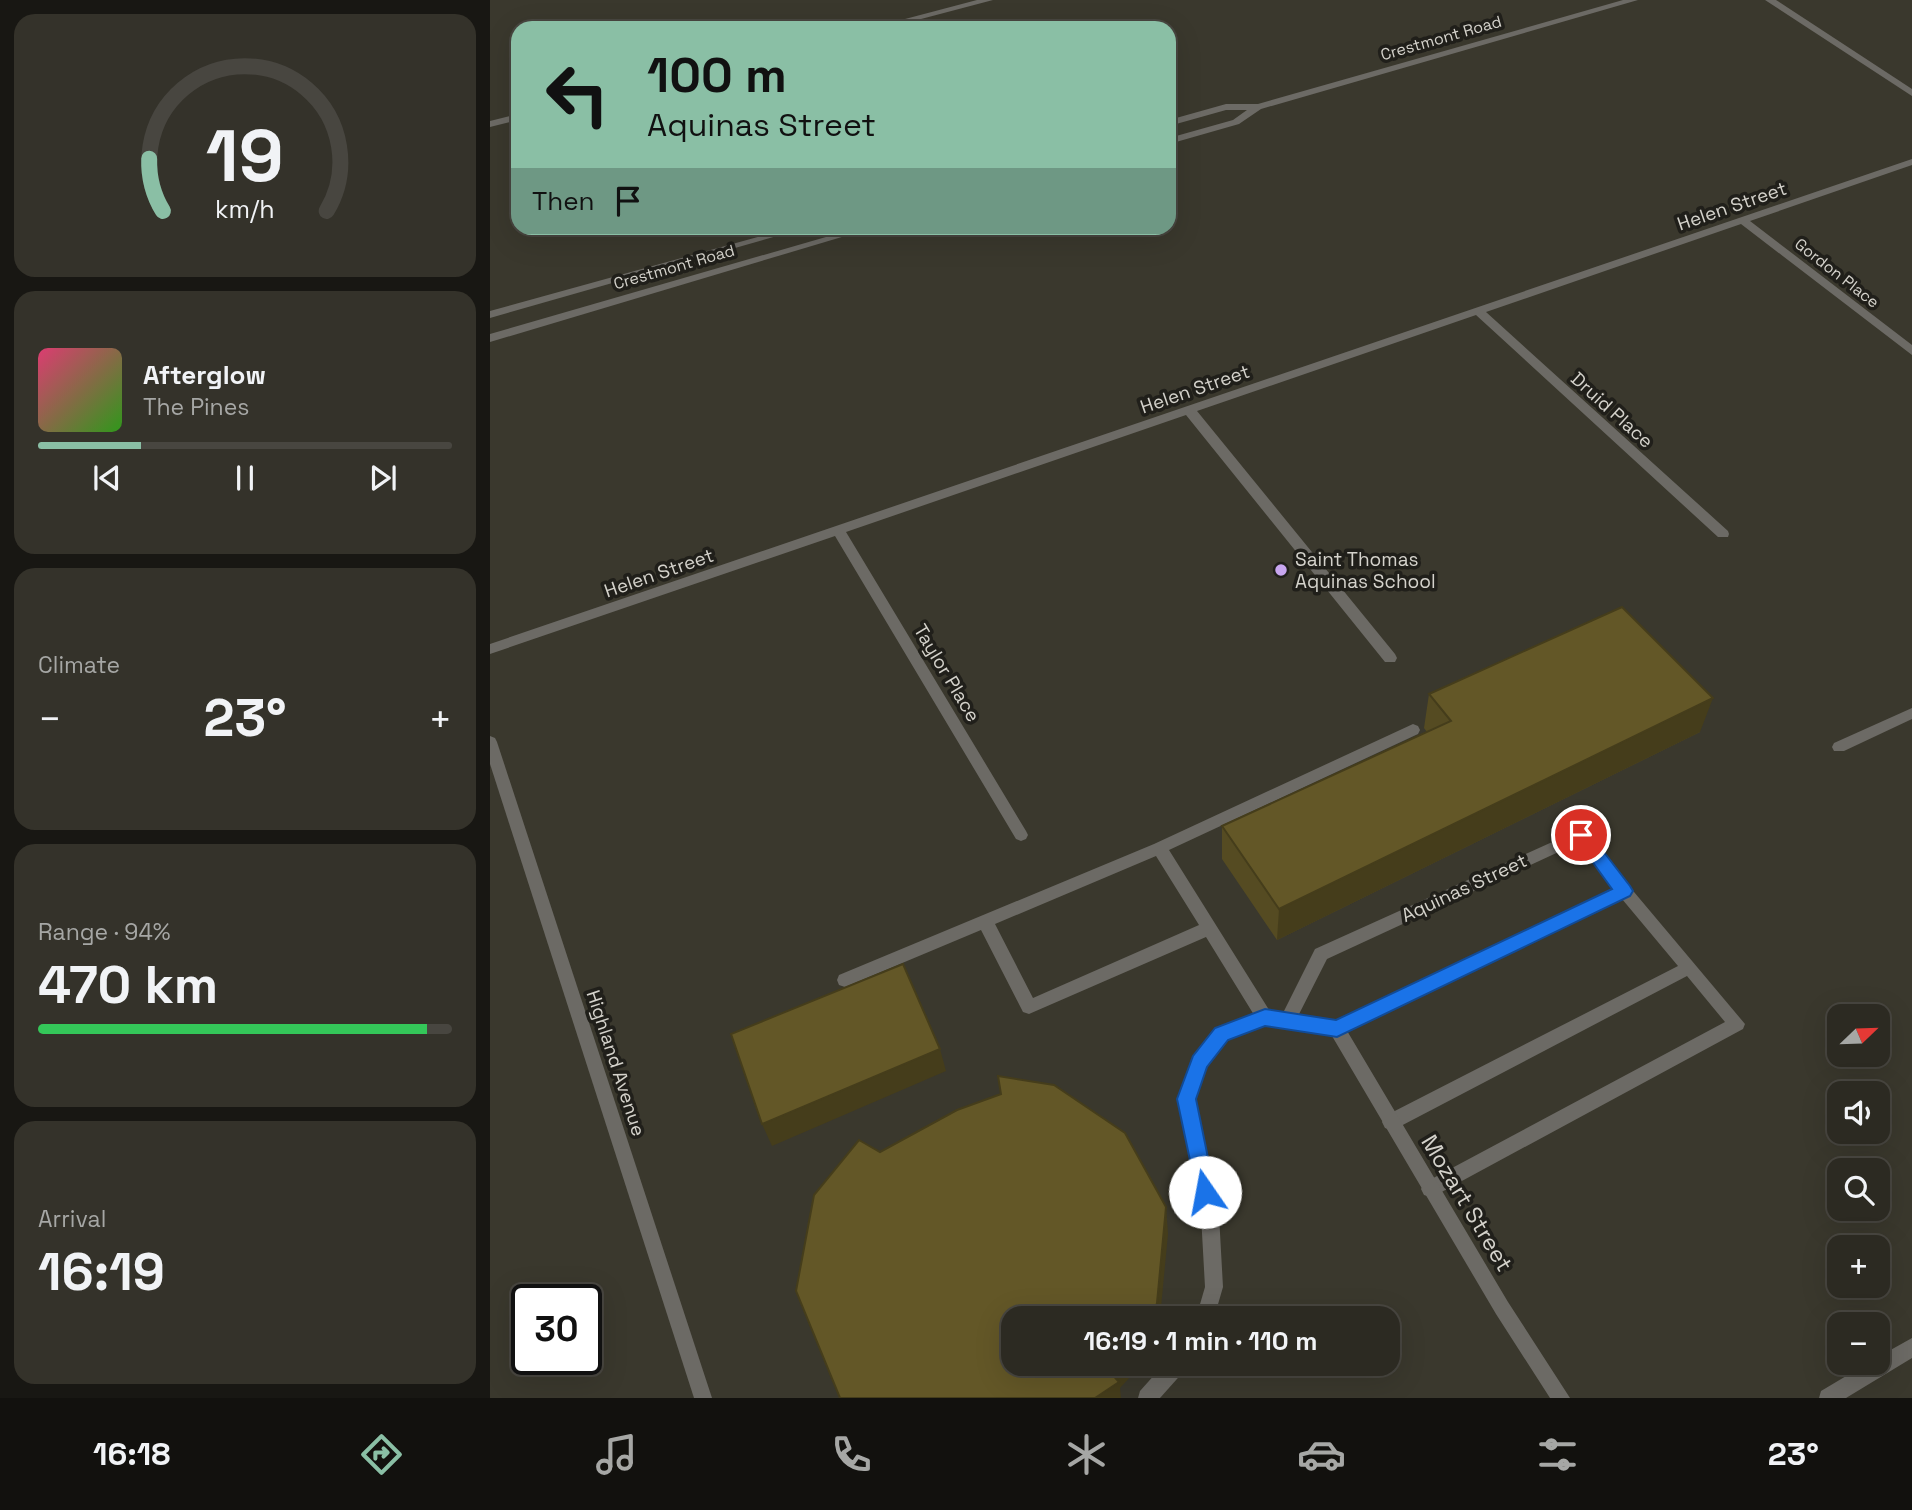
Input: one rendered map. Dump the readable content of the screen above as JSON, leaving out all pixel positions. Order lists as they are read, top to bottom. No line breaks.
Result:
{"streets":{"street":["Crestmont Road","Helen Street","Gordon Place","Druid Place","Taylor Place","Aquinas Street","Highland Avenue","Mozart Street"]},"crossings":[["Helen Street","Gordon Place"],["Helen Street","Druid Place"],["Helen Street","Taylor Place"],["Aquinas Street","Mozart Street"]],"places":["Saint Thomas Aquinas School"],"north":"top right","page":{"turn":["100 m","Aquinas Street"],"then":"Then","song":["Afterglow","The Pines"],"tile":["Climate",["Range · 94%","470 km"],["Arrival","16:19"]],"heat":["−","23°","+"],"map_buttons":["+","−"],"limit":"30","trip":"16:19 · 1 min · 110 m","tabs":["16:18","23°"],"gauge":["19","km/h"]}}
